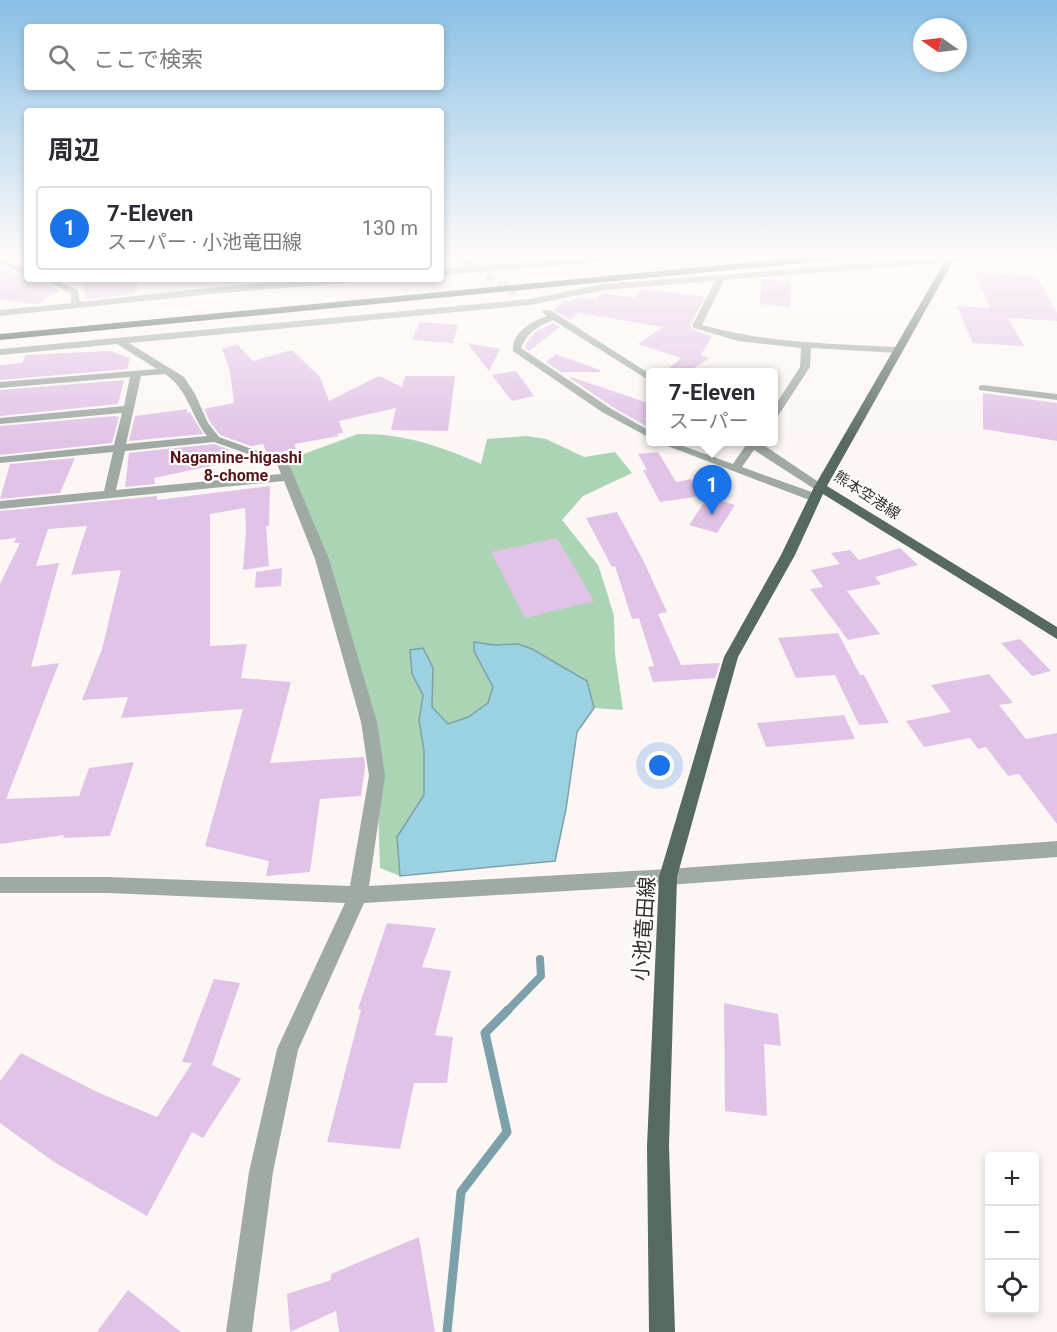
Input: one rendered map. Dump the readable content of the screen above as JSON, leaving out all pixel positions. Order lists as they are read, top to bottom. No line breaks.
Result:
{"streets":{"main road":["熊本空港線","小池竜田線"]},"crossings":[["熊本空港線","小池竜田線"]],"districts":["Nagamine-higashi 8-chome"],"north":"left","page":{"search":"ここで検索","heading":"周辺","list":[{"mark":"1","name":"7-Eleven","note":"スーパー · 小池竜田線","value":"130 m"}],"popup":["7-Eleven","スーパー"],"pins":"1","map_buttons":["+","−"]}}
